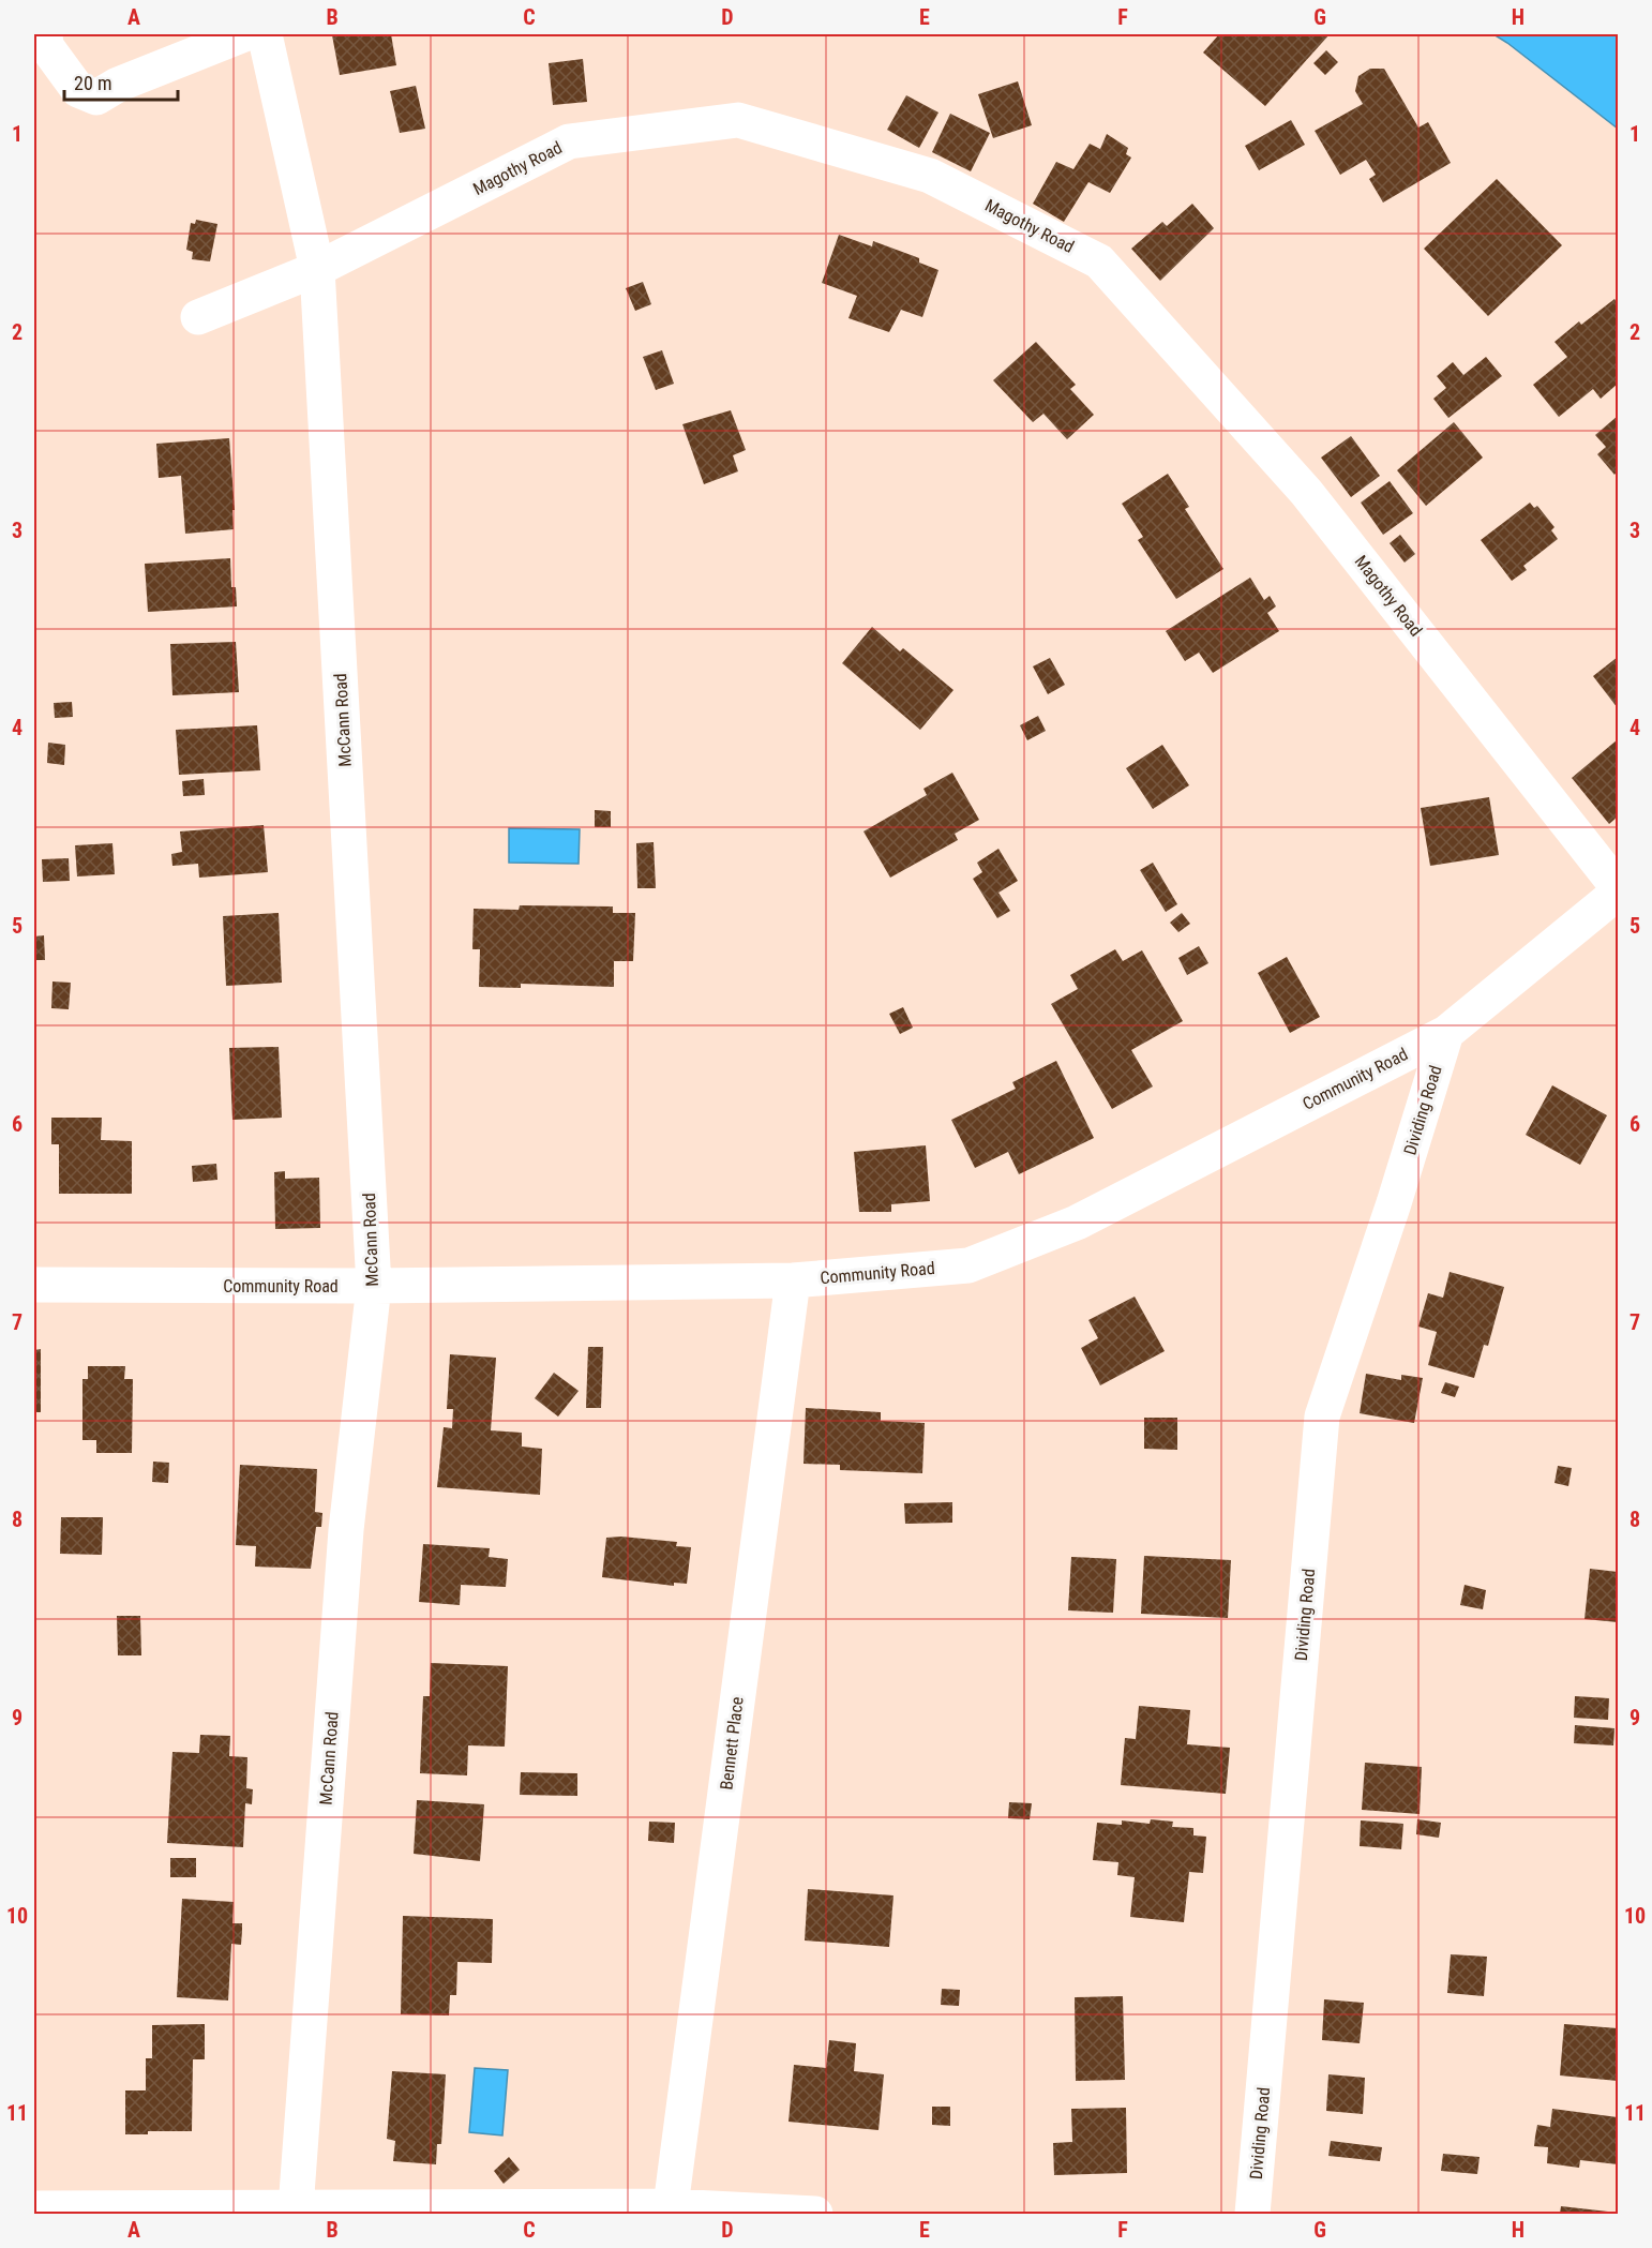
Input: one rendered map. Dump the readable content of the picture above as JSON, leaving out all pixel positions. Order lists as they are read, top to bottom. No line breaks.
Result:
{"streets":{"street":["Magothy Road","McCann Road","Community Road","Dividing Road","Bennett Place"]},"crossings":[["Magothy Road","McCann Road"],["McCann Road","Community Road"],["Community Road","Dividing Road"],["Community Road","Bennett Place"]],"scale_bar":"20 m","grid":{"columns":["A","B","C","D","E","F","G","H"],"rows":["1","2","3","4","5","6","7","8","9","10","11"]}}
